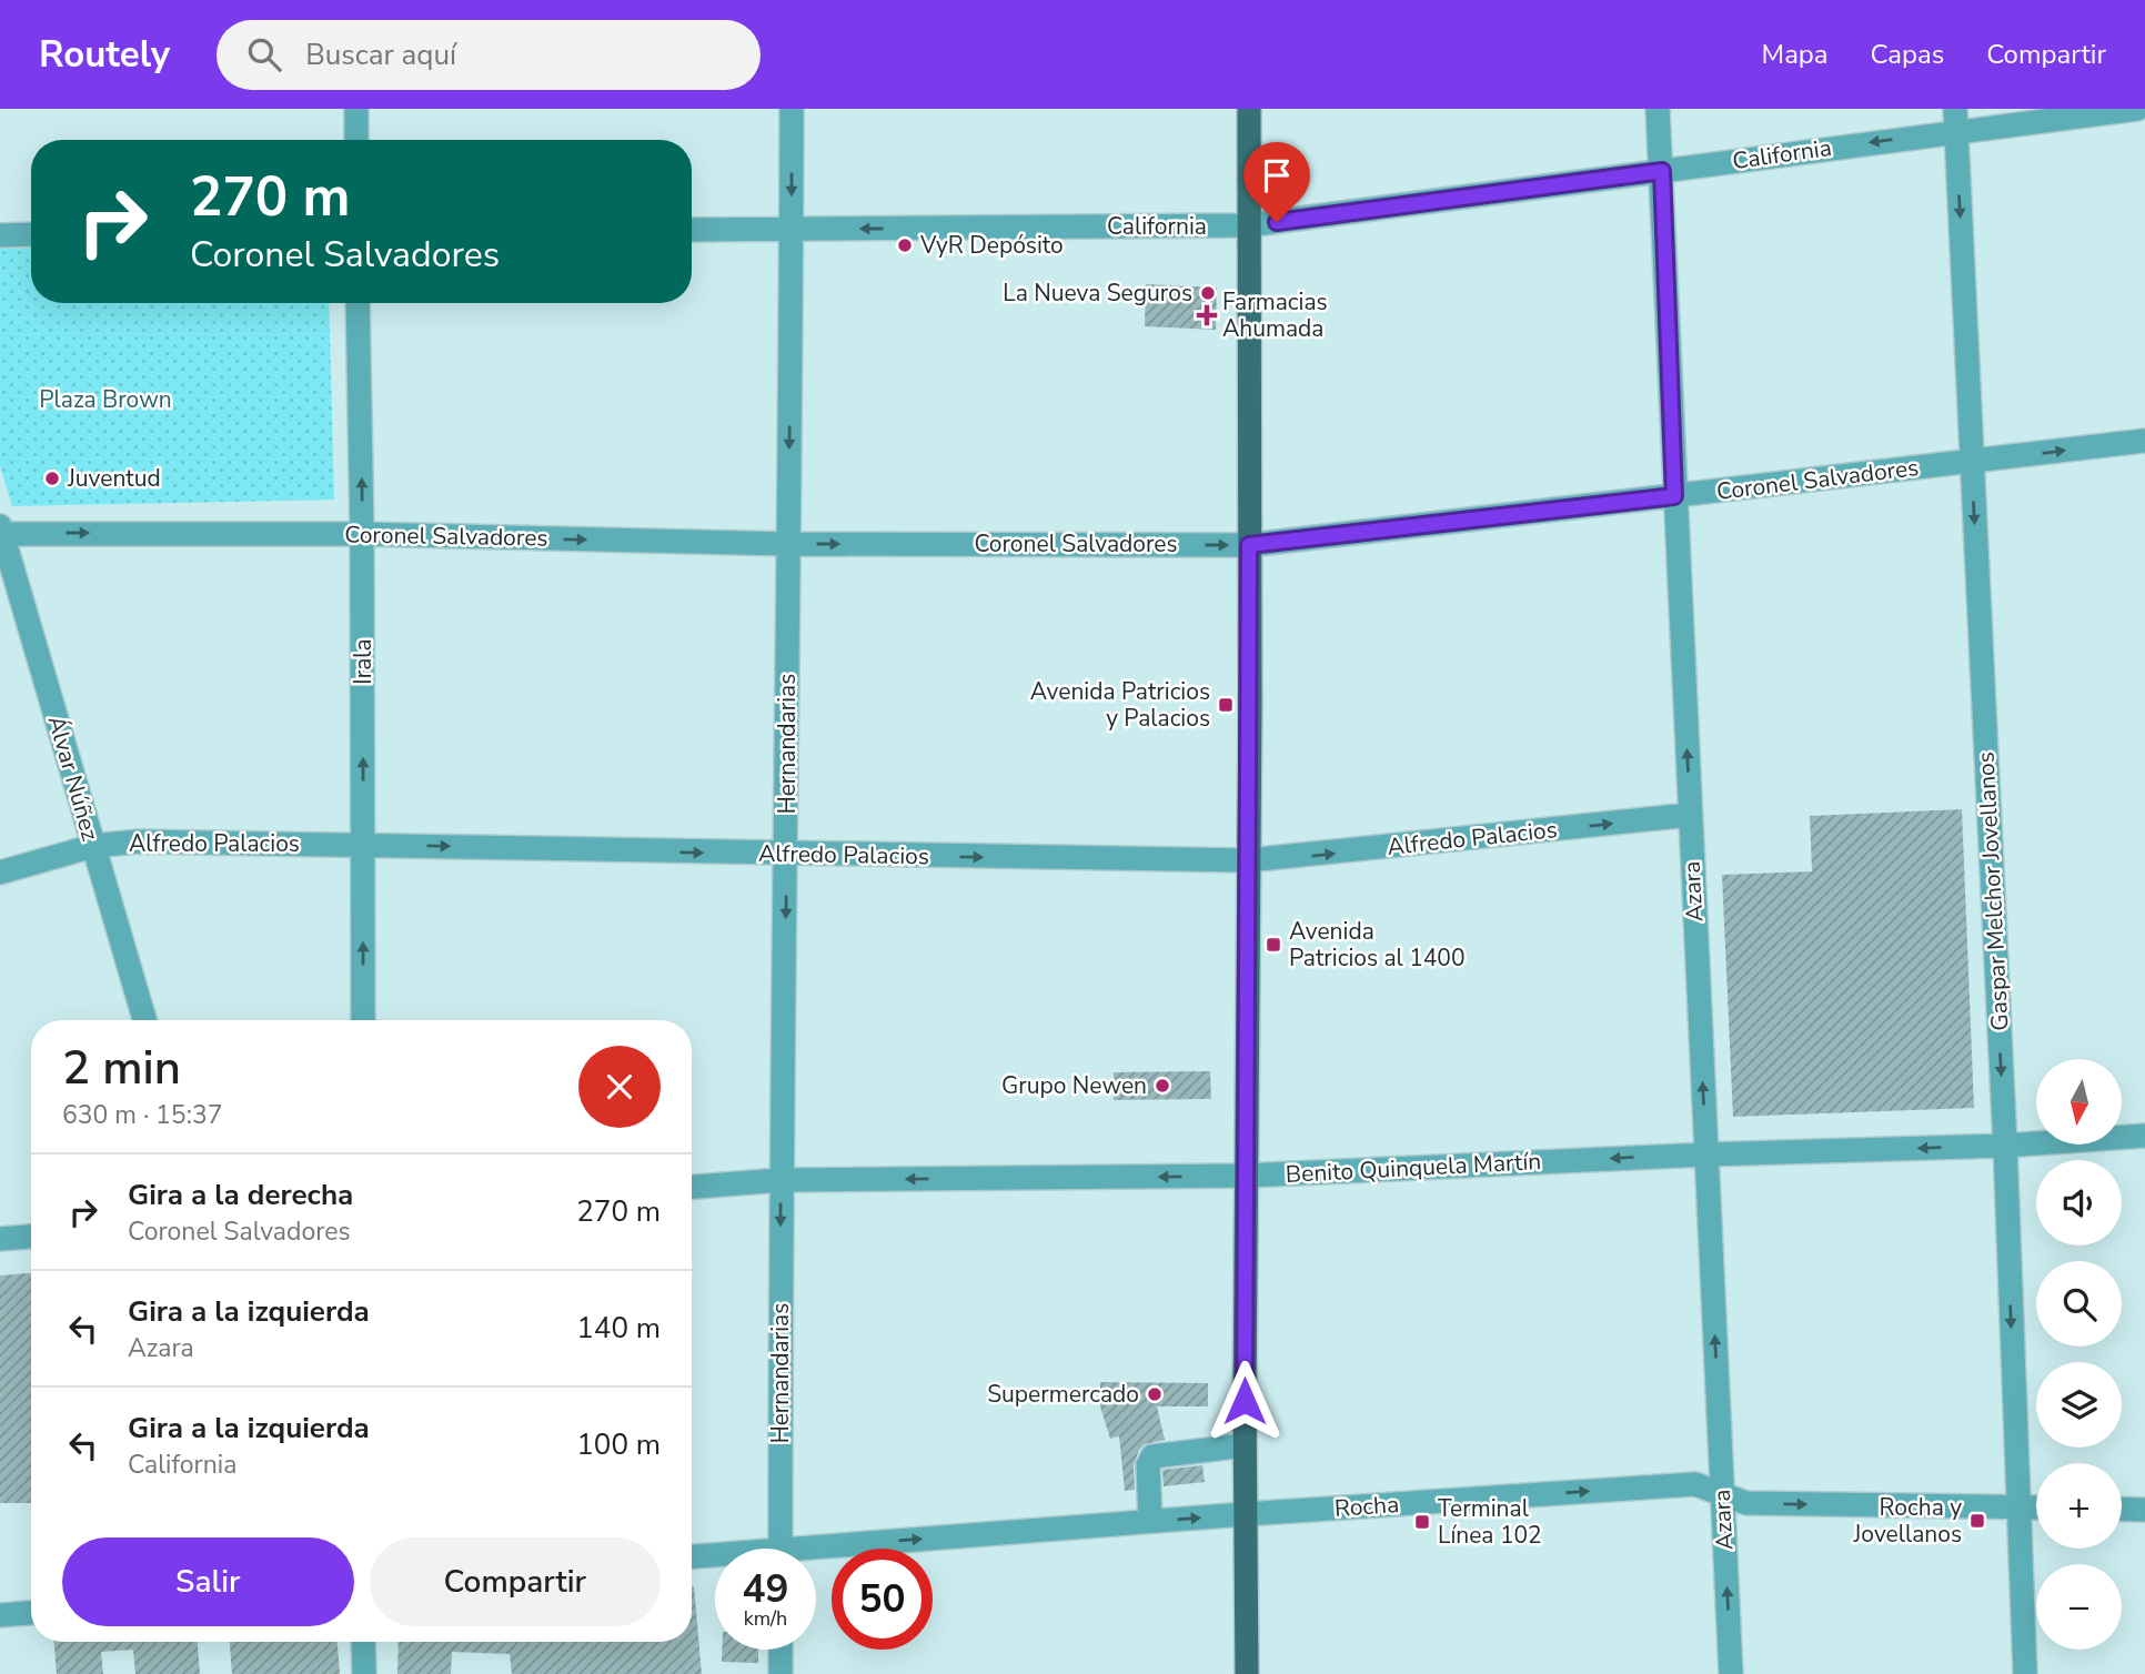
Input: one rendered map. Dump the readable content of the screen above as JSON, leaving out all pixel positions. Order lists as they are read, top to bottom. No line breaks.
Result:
{"streets":{"street":["California","Coronel Salvadores","Irala","Hernandarias","Álvar Núñez","Alfredo Palacios","Azara","Gaspar Melchor Jovellanos","Benito Quinquela Martín","Rocha"]},"crossings":[["California","Hernandarias"],["California","Azara"],["California","Gaspar Melchor Jovellanos"],["Coronel Salvadores","Irala"],["Coronel Salvadores","Hernandarias"],["Coronel Salvadores","Álvar Núñez"],["Coronel Salvadores","Azara"],["Coronel Salvadores","Gaspar Melchor Jovellanos"],["Irala","Alfredo Palacios"],["Hernandarias","Alfredo Palacios"],["Hernandarias","Benito Quinquela Martín"],["Álvar Núñez","Alfredo Palacios"],["Alfredo Palacios","Azara"],["Azara","Benito Quinquela Martín"],["Azara","Rocha"],["Gaspar Melchor Jovellanos","Benito Quinquela Martín"],["Gaspar Melchor Jovellanos","Rocha"]],"one_way":["California","Coronel Salvadores","Irala","Hernandarias","Alfredo Palacios","Azara","Gaspar Melchor Jovellanos","Benito Quinquela Martín","Rocha"],"parks":["Plaza Brown"],"places":{"other":["VyR Depósito","La Nueva Seguros","Juventud","Grupo Newen","Supermercado"],"health":["Farmacias Ahumada"],"transit":["Avenida Patricios y Palacios","Avenida Patricios al 1400","Rocha y Jovellanos","Terminal Línea 102"]},"north":"bottom","page":{"header":"Routely","search":"Buscar aquí","nav":["Mapa","Capas","Compartir"],"turn":["270 m","Coronel Salvadores"],"heading":["2 min","630 m · 15:37"],"map_buttons":["+","−"],"list":[{"name":"Gira a la derecha","note":"Coronel Salvadores","value":"270 m"},{"name":"Gira a la izquierda","note":"Azara","value":"140 m"},{"name":"Gira a la izquierda","note":"California","value":"100 m"}],"buttons":["Salir","Compartir"],"speed":"49 km/h","limit":"50"}}
